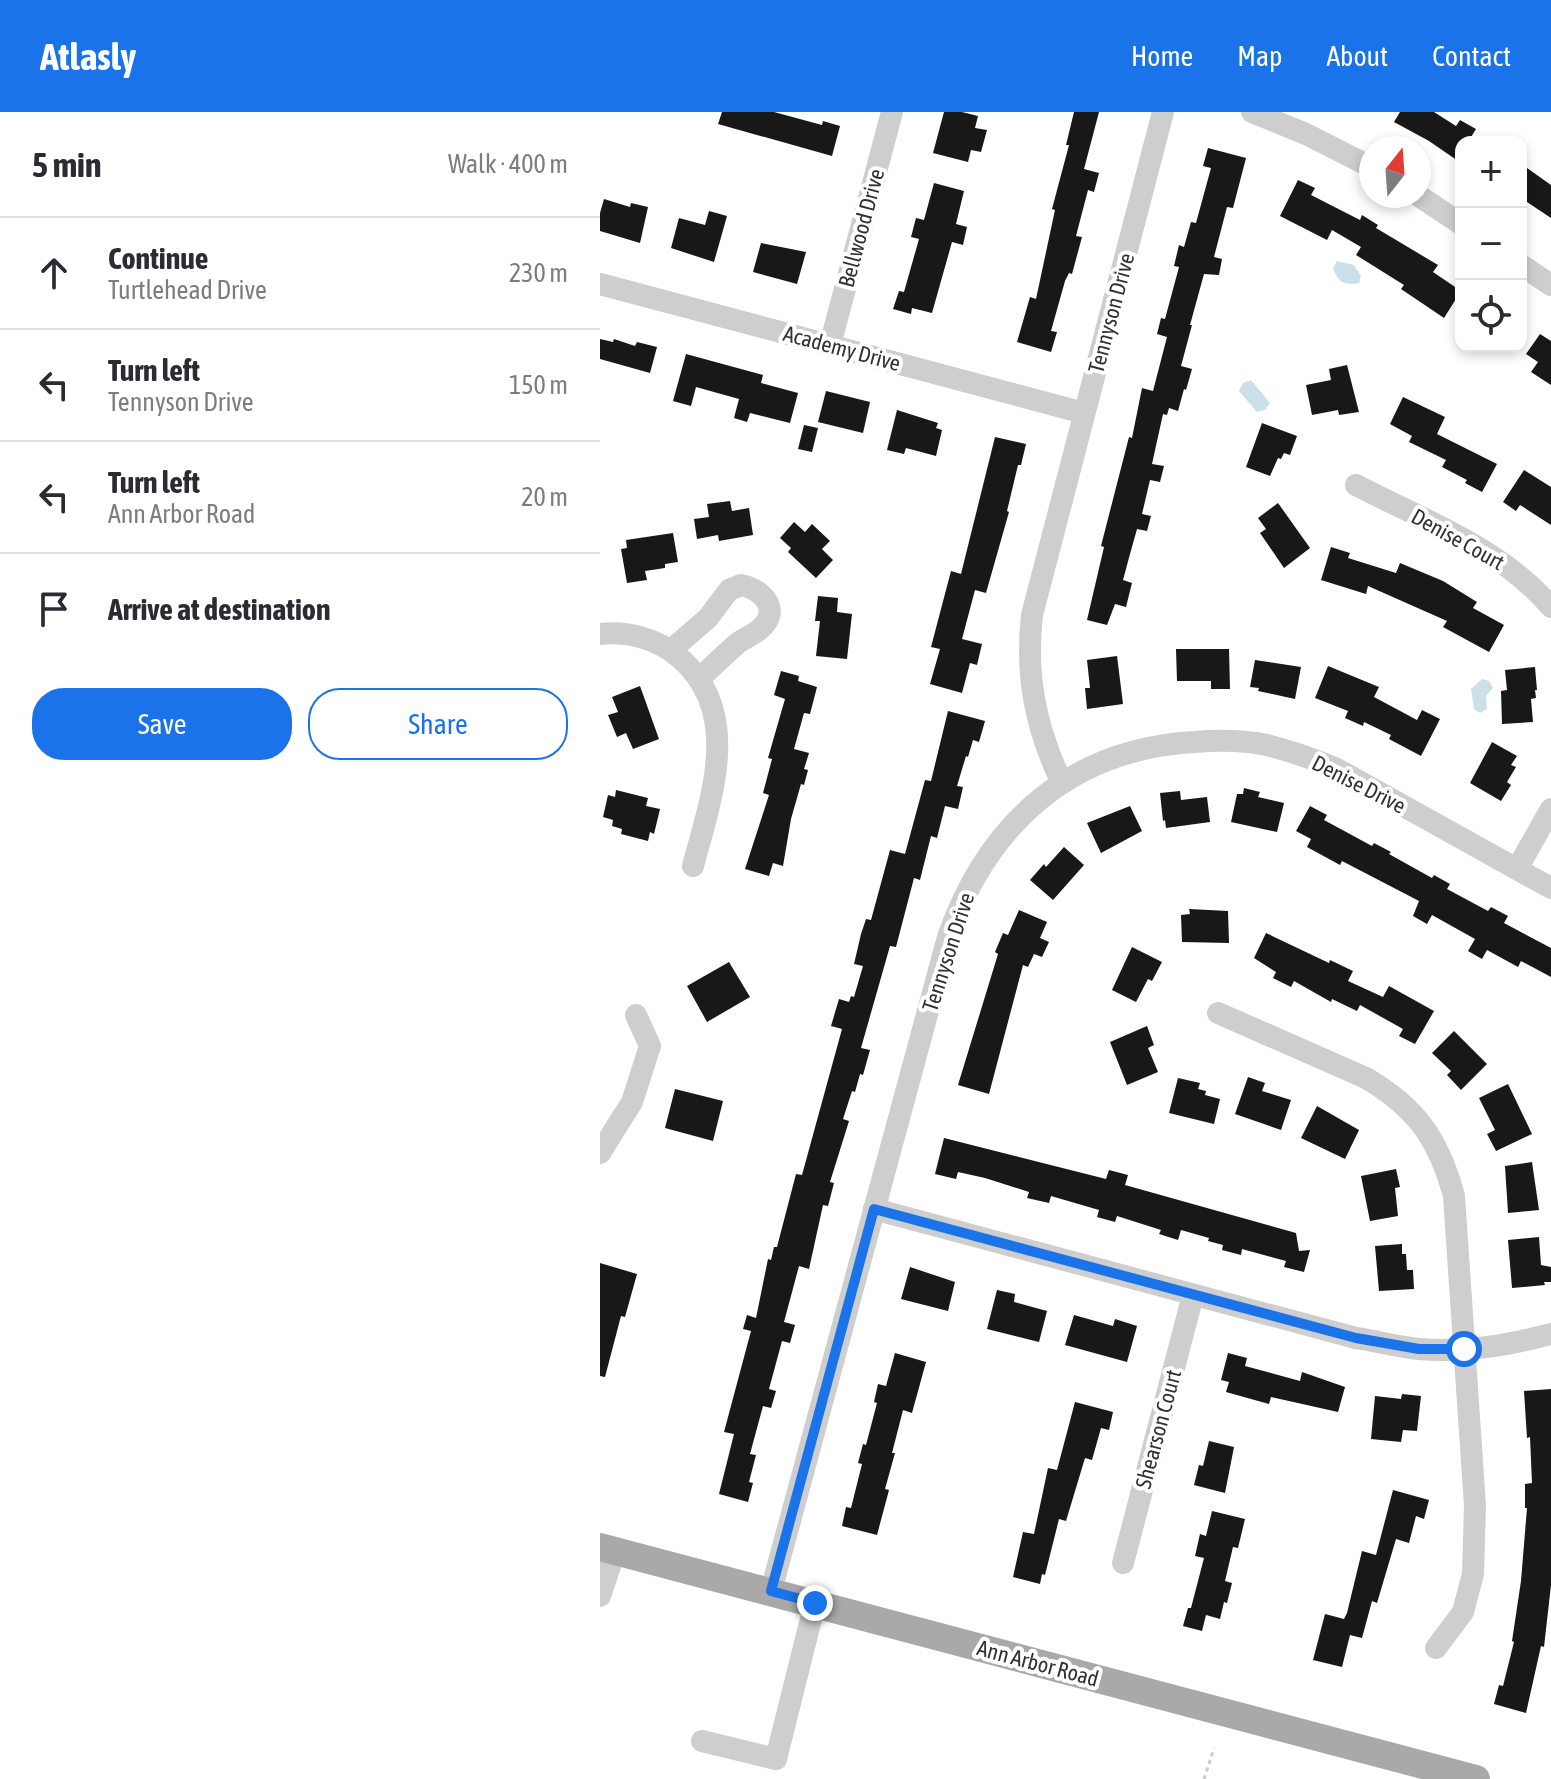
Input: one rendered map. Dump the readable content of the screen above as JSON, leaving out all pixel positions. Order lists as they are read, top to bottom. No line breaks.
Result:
{"streets":{"main road":["Ann Arbor Road"],"street":["Bellwood Drive","Tennyson Drive","Academy Drive","Denise Court","Denise Drive","Shearson Court"]},"crossings":[["Bellwood Drive","Academy Drive"],["Tennyson Drive","Academy Drive"],["Tennyson Drive","Denise Drive"],["Tennyson Drive","Ann Arbor Road"]],"north":"top","page":{"header":"Atlasly","nav":["Home","Map","About","Contact"],"heading":["5 min","Walk · 400 m"],"map_buttons":["+","−"],"list":[["Continue","Turtlehead Drive","230 m"],["Turn left","Tennyson Drive","150 m"],["Turn left","Ann Arbor Road","20 m"],"Arrive at destination"],"buttons":["Save","Share"]}}
